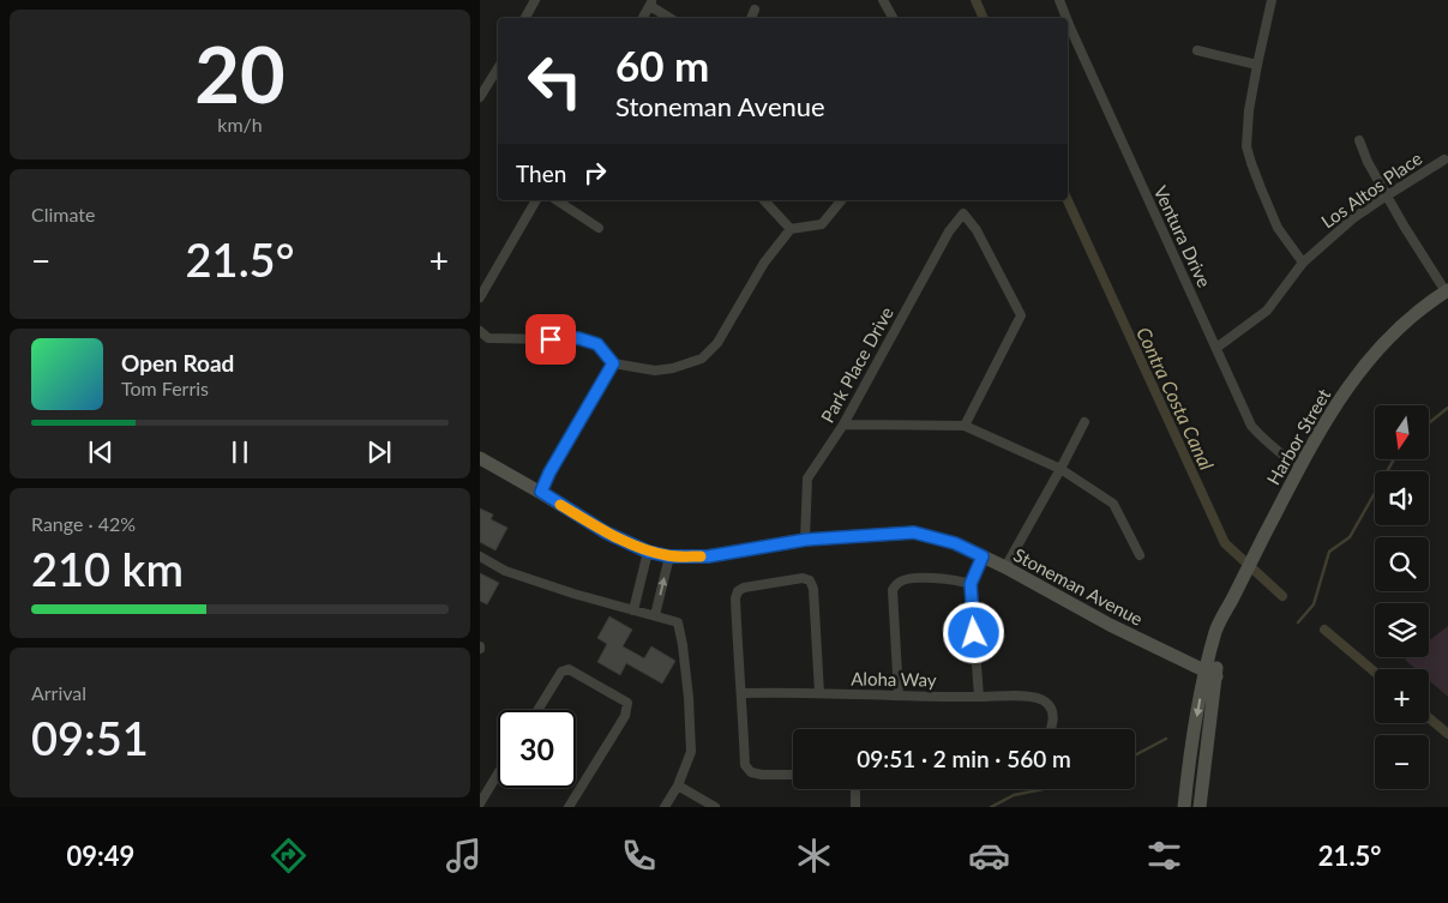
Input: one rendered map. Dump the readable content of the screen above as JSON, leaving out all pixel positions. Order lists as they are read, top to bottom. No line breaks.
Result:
{"streets":{"street":["Los Altos Place","Ventura Drive","Park Place Drive","Harbor Street","Stoneman Avenue","Aloha Way"]},"crossings":[["Los Altos Place","Ventura Drive"],["Ventura Drive","Harbor Street"],["Park Place Drive","Stoneman Avenue"],["Harbor Street","Stoneman Avenue"]],"water":["Contra Costa Canal"],"north":"bottom","page":{"tile":[["20","km/h"],"Climate",["Range · 42%","210 km"],["Arrival","09:51"]],"turn":["60 m","Stoneman Avenue"],"then":"Then","heat":["−","21.5°","+"],"song":["Open Road","Tom Ferris"],"map_buttons":["+","−"],"limit":"30","trip":"09:51 · 2 min · 560 m","tabs":["09:49","21.5°"]}}
